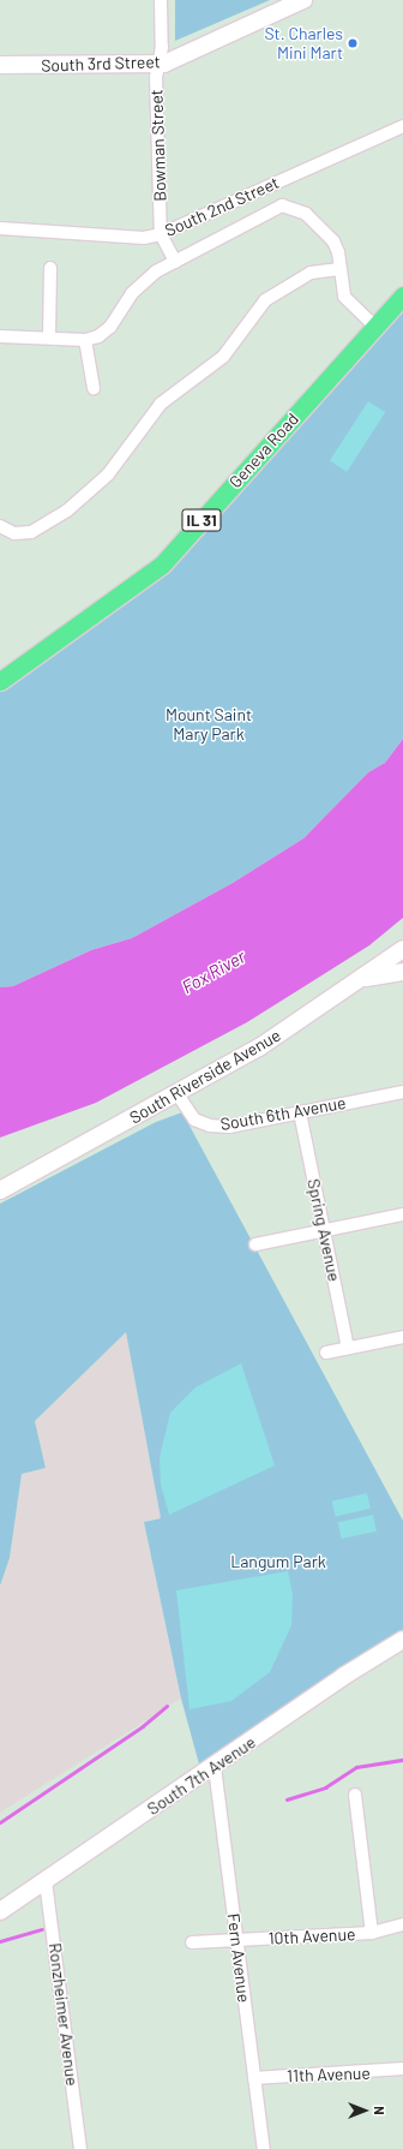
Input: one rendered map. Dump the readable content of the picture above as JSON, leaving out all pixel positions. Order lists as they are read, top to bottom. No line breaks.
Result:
{"streets":{"main road":["Geneva Road","IL 31"],"street":["South 3rd Street","Bowman Street","South 2nd Street","South Riverside Avenue","South 6th Avenue","Spring Avenue","South 7th Avenue","10th Avenue","Fern Avenue","Ronzheimer Avenue","11th Avenue"]},"crossings":[["South 3rd Street","Bowman Street"],["Bowman Street","South 2nd Street"],["South Riverside Avenue","South 6th Avenue"],["South 6th Avenue","Spring Avenue"],["South 7th Avenue","Fern Avenue"],["South 7th Avenue","Ronzheimer Avenue"],["10th Avenue","Fern Avenue"],["Fern Avenue","11th Avenue"]],"water":["Fox River"],"parks":["Mount Saint Mary Park","Langum Park"],"places":["St. Charles Mini Mart"],"north":"right"}
